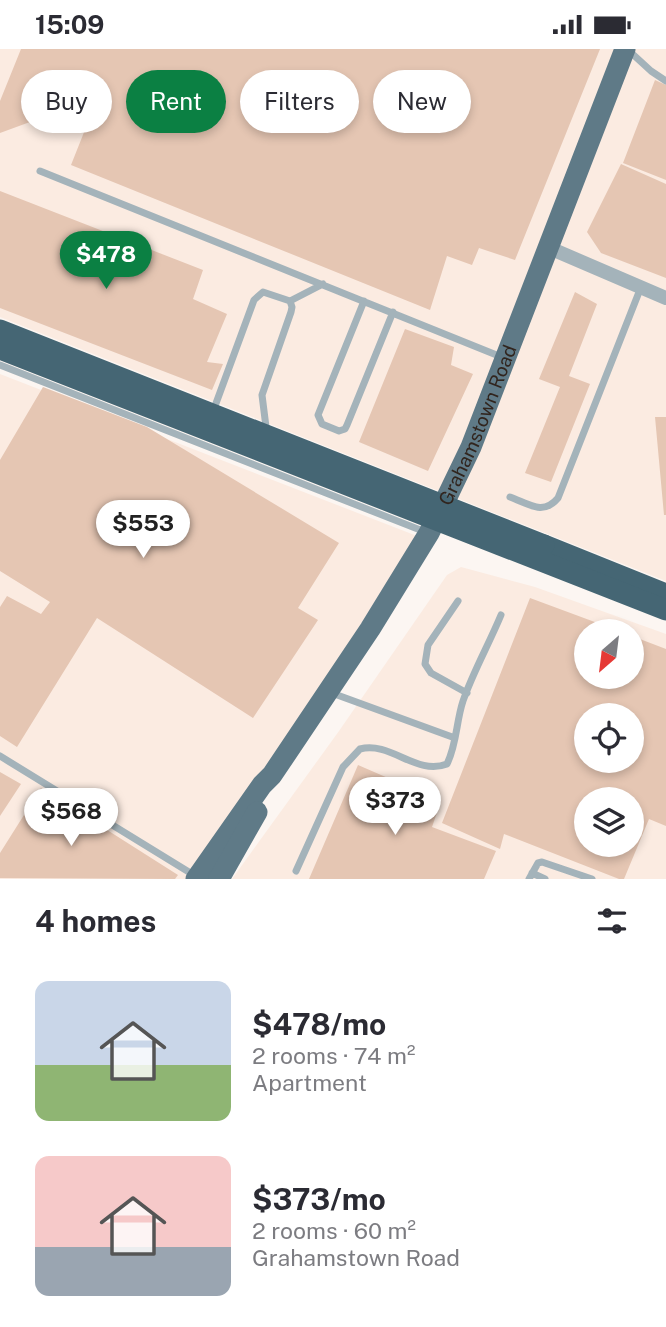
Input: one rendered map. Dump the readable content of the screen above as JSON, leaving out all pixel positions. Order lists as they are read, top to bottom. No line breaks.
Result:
{"streets":{"main road":["Grahamstown Road"]},"north":"bottom left","page":{"status":"15:09","chip":["Buy","Rent","Filters","New"],"price":["$478","$553","$373","$568"],"heading":"4 homes","list":[{"name":"$478/mo","note":"2 rooms · 74 m² · Apartment"},{"name":"$373/mo","note":"2 rooms · 60 m² · Grahamstown Road"}]}}
